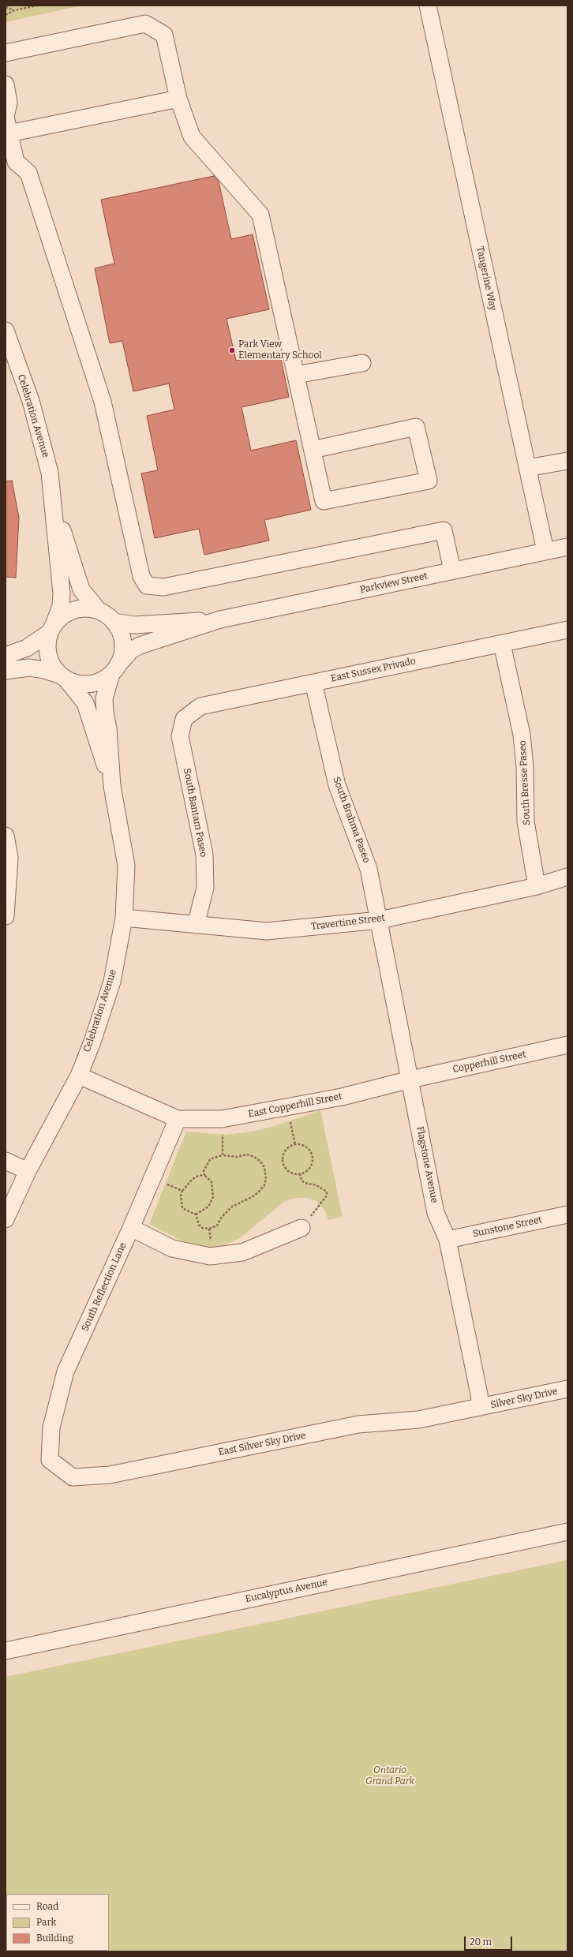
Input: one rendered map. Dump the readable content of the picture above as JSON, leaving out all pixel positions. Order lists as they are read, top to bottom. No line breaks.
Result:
{"streets":{"street":["Tangerine Way","Celebration Avenue","Parkview Street","East Sussex Privado","South Bresse Paseo","South Bantam Paseo","South Brahma Paseo","Travertine Street","Copperhill Street","East Copperhill Street","Flagstone Avenue","Sunstone Street","South Reflection Lane","Silver Sky Drive","East Silver Sky Drive","Eucalyptus Avenue"]},"crossings":[["Tangerine Way","Parkview Street"],["Celebration Avenue","Parkview Street"],["Celebration Avenue","Travertine Street"],["East Sussex Privado","South Bresse Paseo"],["East Sussex Privado","South Bantam Paseo"],["East Sussex Privado","South Brahma Paseo"],["South Bresse Paseo","Travertine Street"],["South Bantam Paseo","Travertine Street"],["South Brahma Paseo","Travertine Street"],["South Brahma Paseo","Flagstone Avenue"],["Travertine Street","Flagstone Avenue"],["Copperhill Street","East Copperhill Street"],["Copperhill Street","Flagstone Avenue"],["East Copperhill Street","Flagstone Avenue"],["East Copperhill Street","South Reflection Lane"],["Flagstone Avenue","Sunstone Street"],["Flagstone Avenue","Silver Sky Drive"],["Flagstone Avenue","East Silver Sky Drive"],["South Reflection Lane","East Silver Sky Drive"],["Silver Sky Drive","East Silver Sky Drive"]],"parks":["Ontario Grand Park"],"places":["Park View Elementary School"],"legend":["Road","Park","Building"],"scale_bar":"20 m"}
